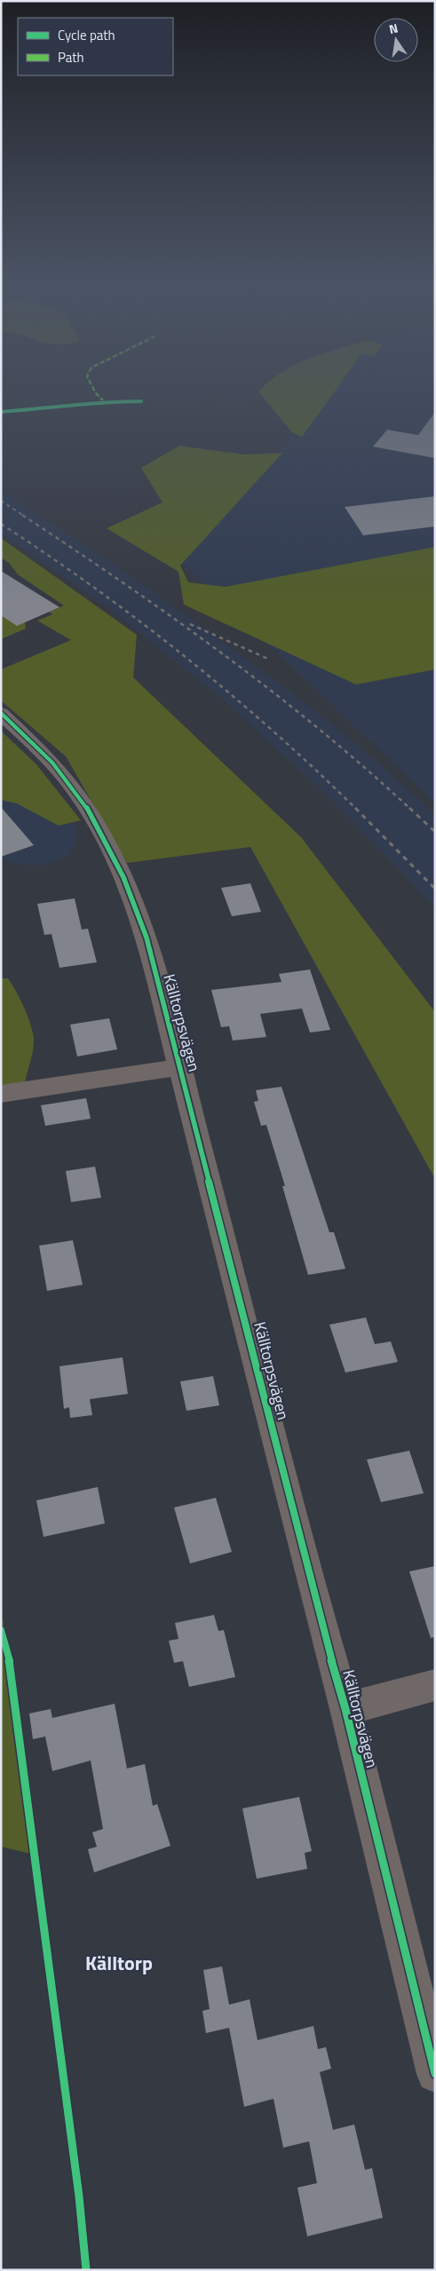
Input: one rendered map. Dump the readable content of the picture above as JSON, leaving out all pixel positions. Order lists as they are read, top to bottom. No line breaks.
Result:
{"streets":{"street":["Källtorpsvägen"]},"districts":["Källtorp"],"legend":["Cycle path","Path"],"north":"top"}
